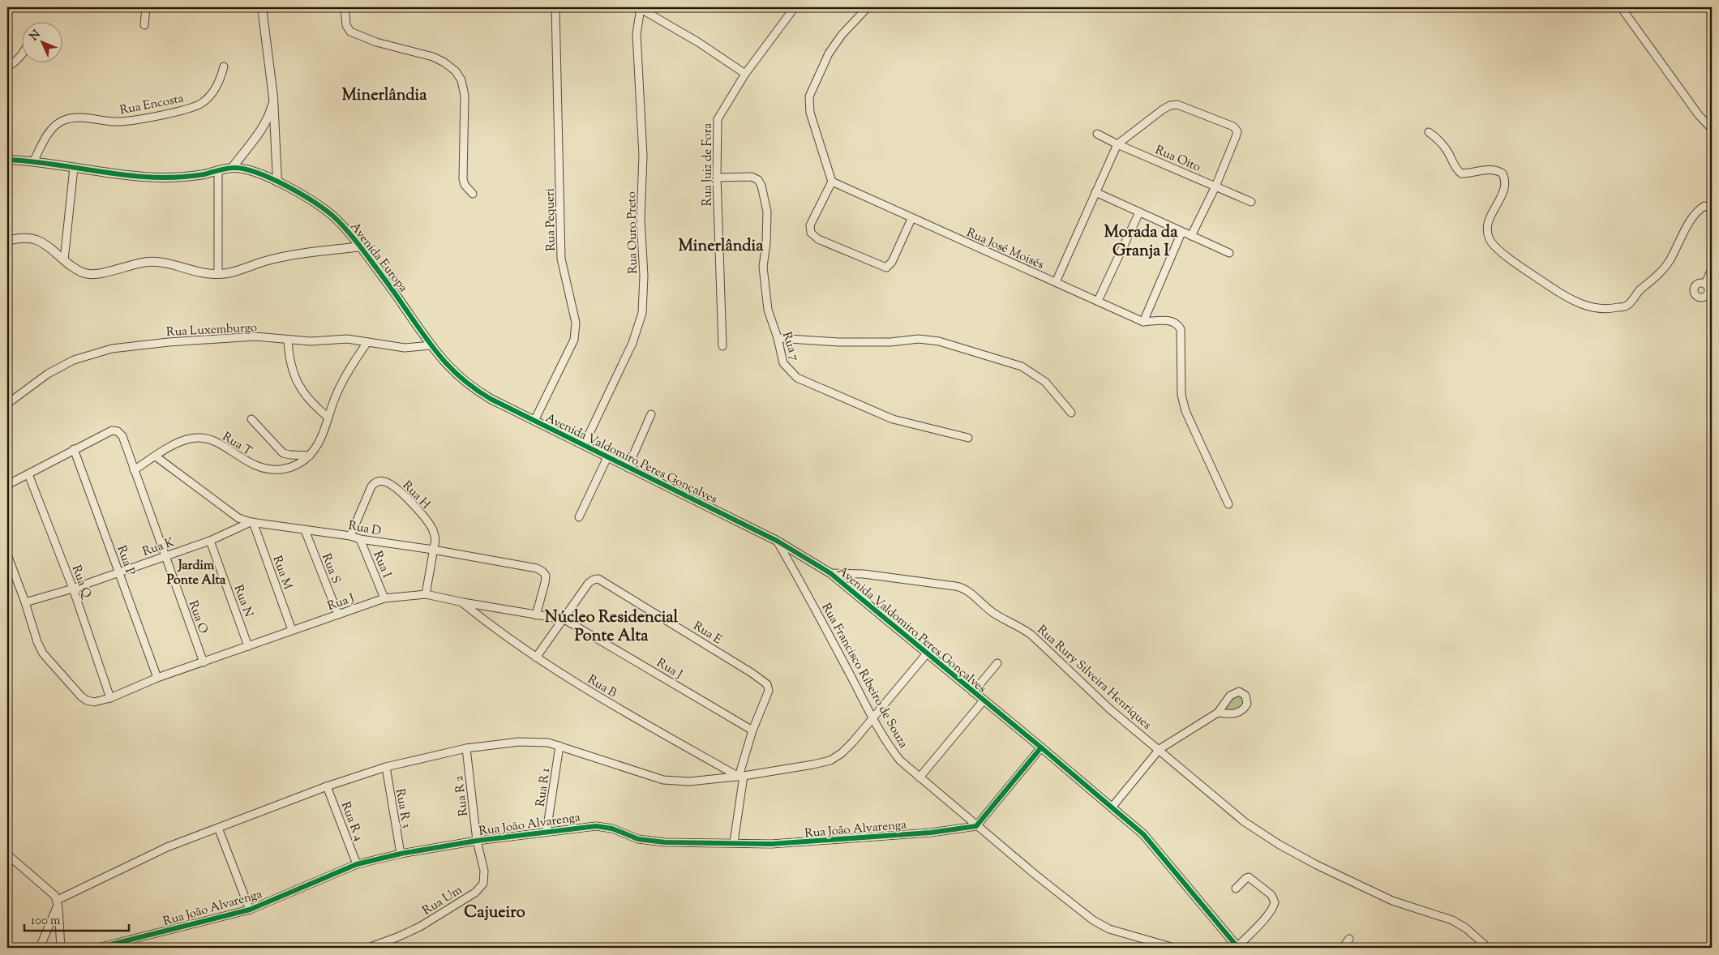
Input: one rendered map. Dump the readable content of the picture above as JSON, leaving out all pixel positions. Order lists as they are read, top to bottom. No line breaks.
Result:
{"streets":{"street":["Rua Encosta","Rua Oito","Rua Juiz de Fora","Rua Pequeri","Rua Ouro Preto","Rua José Moisés","Avenida Europa","Rua Luxemburgo","Rua 7","Rua T","Avenida Valdomiro Peres Gonçalves","Rua H","Rua D","Rua K","Rua P","Rua I","Rua S","Rua M","Rua Q","Rua N","Rua J","Rua O","Rua E","Rua Francisco Ribeiro de Souza","Rua Rury Silveira Henriques","Rua B","Rua R 1","Rua R 2","Rua R 3","Rua R 4","Rua João Alvarenga","Rua Um"]},"crossings":[["Rua Juiz de Fora","Rua 7"],["Rua Pequeri","Avenida Valdomiro Peres Gonçalves"],["Rua Ouro Preto","Avenida Valdomiro Peres Gonçalves"],["Avenida Europa","Rua Luxemburgo"],["Avenida Europa","Avenida Valdomiro Peres Gonçalves"],["Rua Luxemburgo","Rua T"],["Rua T","Rua D"],["Avenida Valdomiro Peres Gonçalves","Rua Francisco Ribeiro de Souza"],["Avenida Valdomiro Peres Gonçalves","Rua Rury Silveira Henriques"],["Rua H","Rua D"],["Rua H","Rua J"],["Rua D","Rua K"],["Rua D","Rua I"],["Rua D","Rua S"],["Rua D","Rua M"],["Rua D","Rua J"],["Rua K","Rua P"],["Rua K","Rua M"],["Rua K","Rua Q"],["Rua K","Rua N"],["Rua K","Rua J"],["Rua K","Rua O"],["Rua P","Rua J"],["Rua I","Rua J"],["Rua S","Rua J"],["Rua M","Rua J"],["Rua Q","Rua J"],["Rua N","Rua J"],["Rua J","Rua O"],["Rua J","Rua E"],["Rua J","Rua B"],["Rua E","Rua B"],["Rua E","Rua João Alvarenga"],["Rua Francisco Ribeiro de Souza","Rua João Alvarenga"],["Rua R 1","Rua João Alvarenga"],["Rua R 2","Rua João Alvarenga"],["Rua R 2","Rua Um"],["Rua R 3","Rua João Alvarenga"],["Rua R 4","Rua João Alvarenga"],["Rua João Alvarenga","Rua Um"]],"districts":["Minerlândia","Morada da Granja I","Minerlândia","Jardim Ponte Alta","Núcleo Residencial Ponte Alta","Cajueiro"],"scale_bar":"100 m","north":"top left"}
